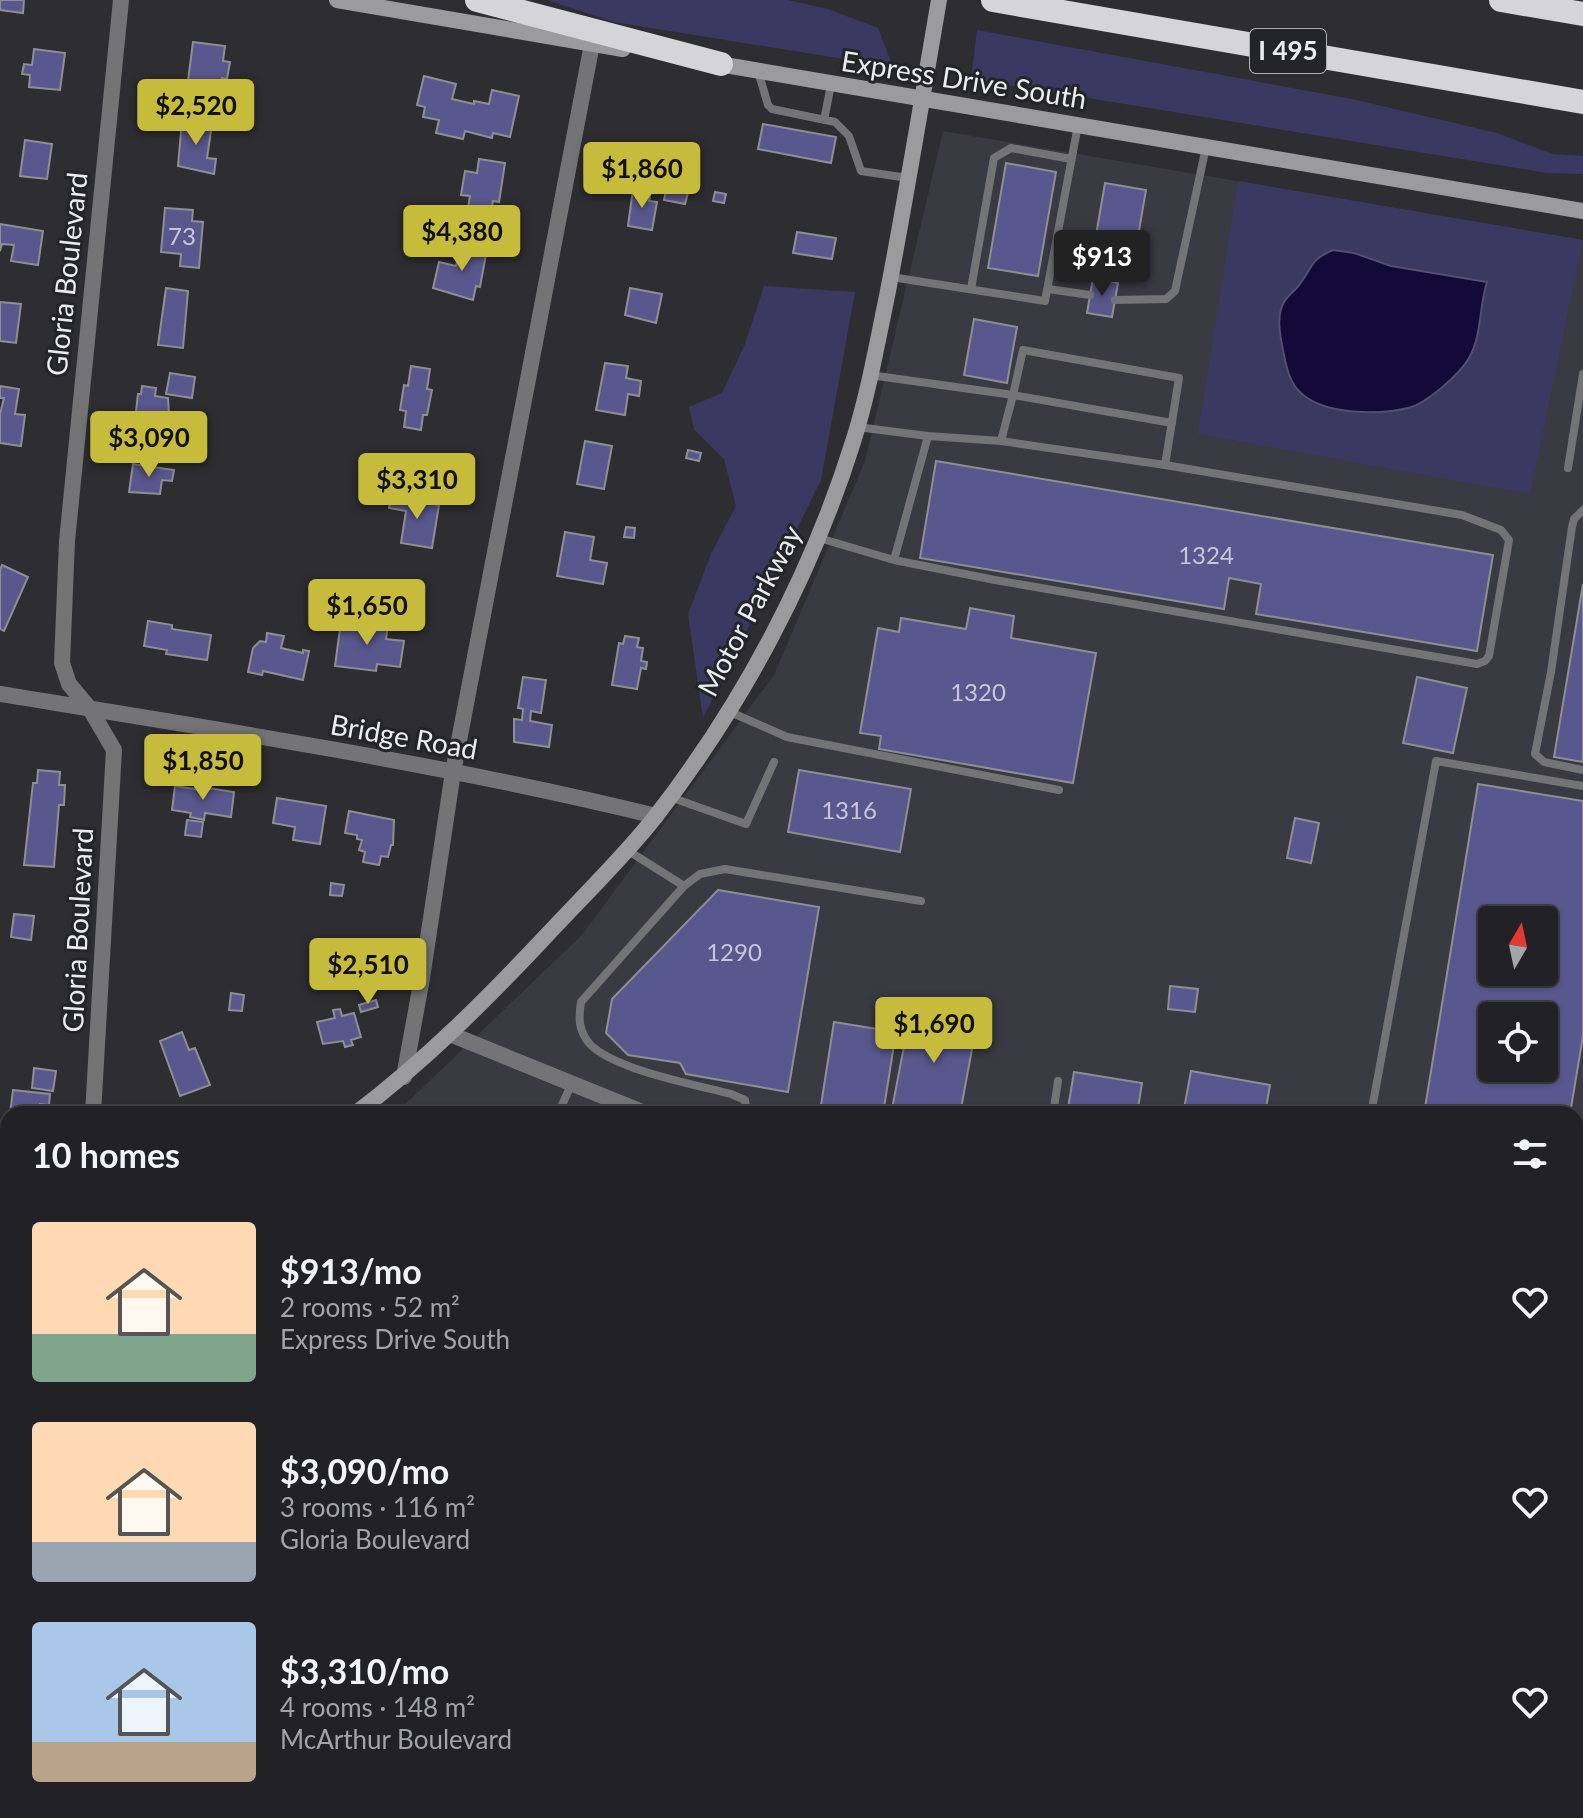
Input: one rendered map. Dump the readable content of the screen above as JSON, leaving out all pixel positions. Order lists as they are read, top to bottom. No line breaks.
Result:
{"streets":{"highway":["I 495"],"main road":["Express Drive South","Motor Parkway"],"street":["Gloria Boulevard","Bridge Road"]},"crossings":[["Express Drive South","Motor Parkway"],["Gloria Boulevard","Bridge Road"],["Motor Parkway","Bridge Road"]],"house_numbers":["73","1324","1320","1316","1290"],"north":"top","page":{"price":["$2,520","$1,860","$4,380","$913","$3,090","$3,310","$1,650","$1,850","$2,510","$1,690"],"heading":"10 homes","list":[{"name":"$913/mo","note":"2 rooms · 52 m² · Express Drive South"},{"name":"$3,090/mo","note":"3 rooms · 116 m² · Gloria Boulevard"},{"name":"$3,310/mo","note":"4 rooms · 148 m² · McArthur Boulevard"}]}}
